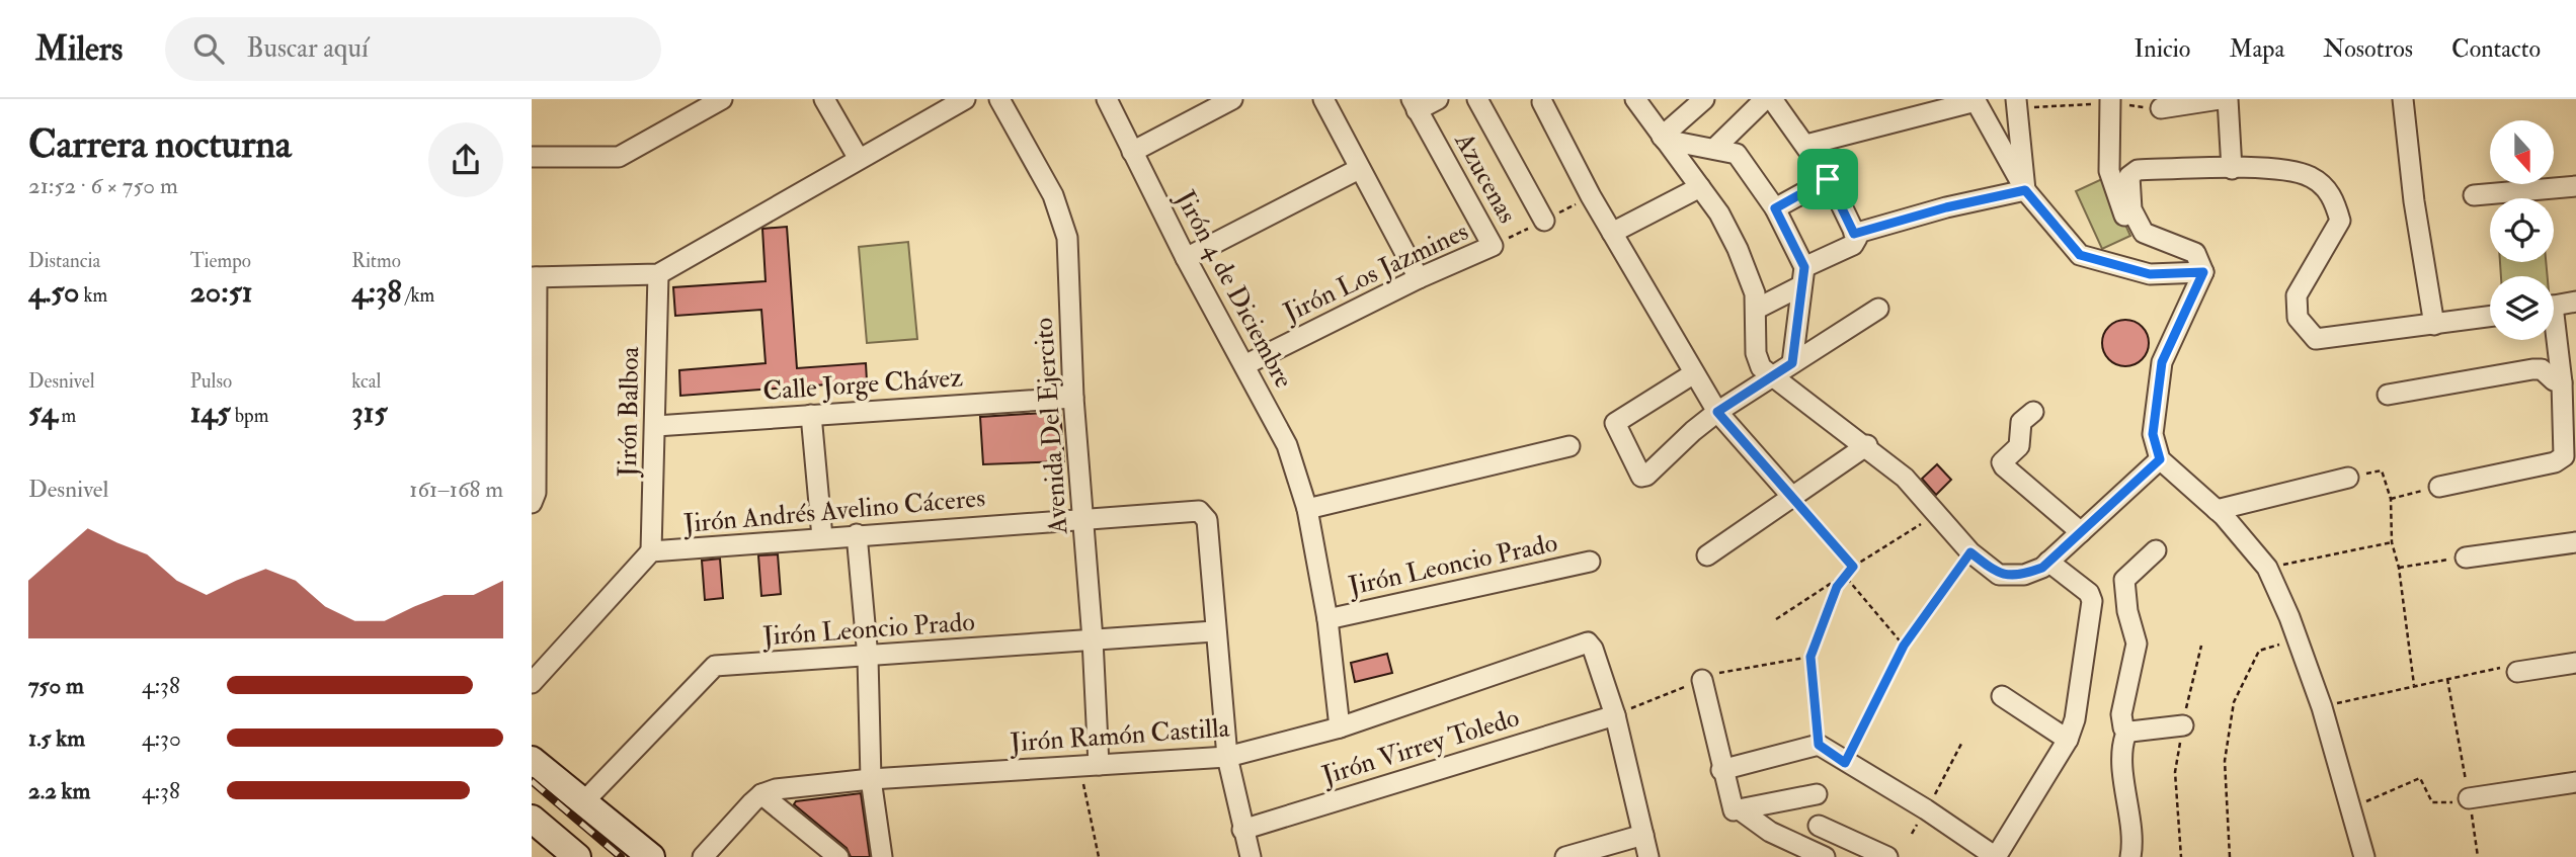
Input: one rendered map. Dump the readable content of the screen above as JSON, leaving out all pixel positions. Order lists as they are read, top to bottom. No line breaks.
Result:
{"streets":{"street":["Azucenas","Jirón Los Jazmines","Jirón 4 de Diciembre","Calle Jorge Chávez","Jirón Balboa","Avenida Del Ejercito","Jirón Andrés Avelino Cáceres","Jirón Leoncio Prado","Jirón Ramón Castilla","Jirón Virrey Toledo"]},"crossings":[["Azucenas","Jirón Los Jazmines"],["Jirón Los Jazmines","Jirón 4 de Diciembre"],["Jirón 4 de Diciembre","Jirón Leoncio Prado"],["Jirón 4 de Diciembre","Jirón Ramón Castilla"],["Calle Jorge Chávez","Jirón Balboa"],["Calle Jorge Chávez","Avenida Del Ejercito"],["Jirón Balboa","Jirón Andrés Avelino Cáceres"],["Avenida Del Ejercito","Jirón Andrés Avelino Cáceres"],["Avenida Del Ejercito","Jirón Leoncio Prado"],["Avenida Del Ejercito","Jirón Ramón Castilla"],["Jirón Andrés Avelino Cáceres","Jirón Leoncio Prado"],["Jirón Ramón Castilla","Jirón Virrey Toledo"]],"north":"bottom","page":{"header":"Milers","search":"Buscar aquí","nav":["Inicio","Mapa","Nosotros","Contacto"],"heading":["Carrera nocturna","21:52 · 6 × 750 m"],"stats":[["Distancia","4.50 km"],["Tiempo","20:51"],["Ritmo","4:38 /km"],["Desnivel","54 m"],["Pulso","145 bpm"],["kcal","315"]],"chart":["Desnivel","161–168 m"],"list":[{"name":"750 m","note":"4:38"},{"name":"1.5 km","note":"4:30"},{"name":"2.2 km","note":"4:38"}]}}
